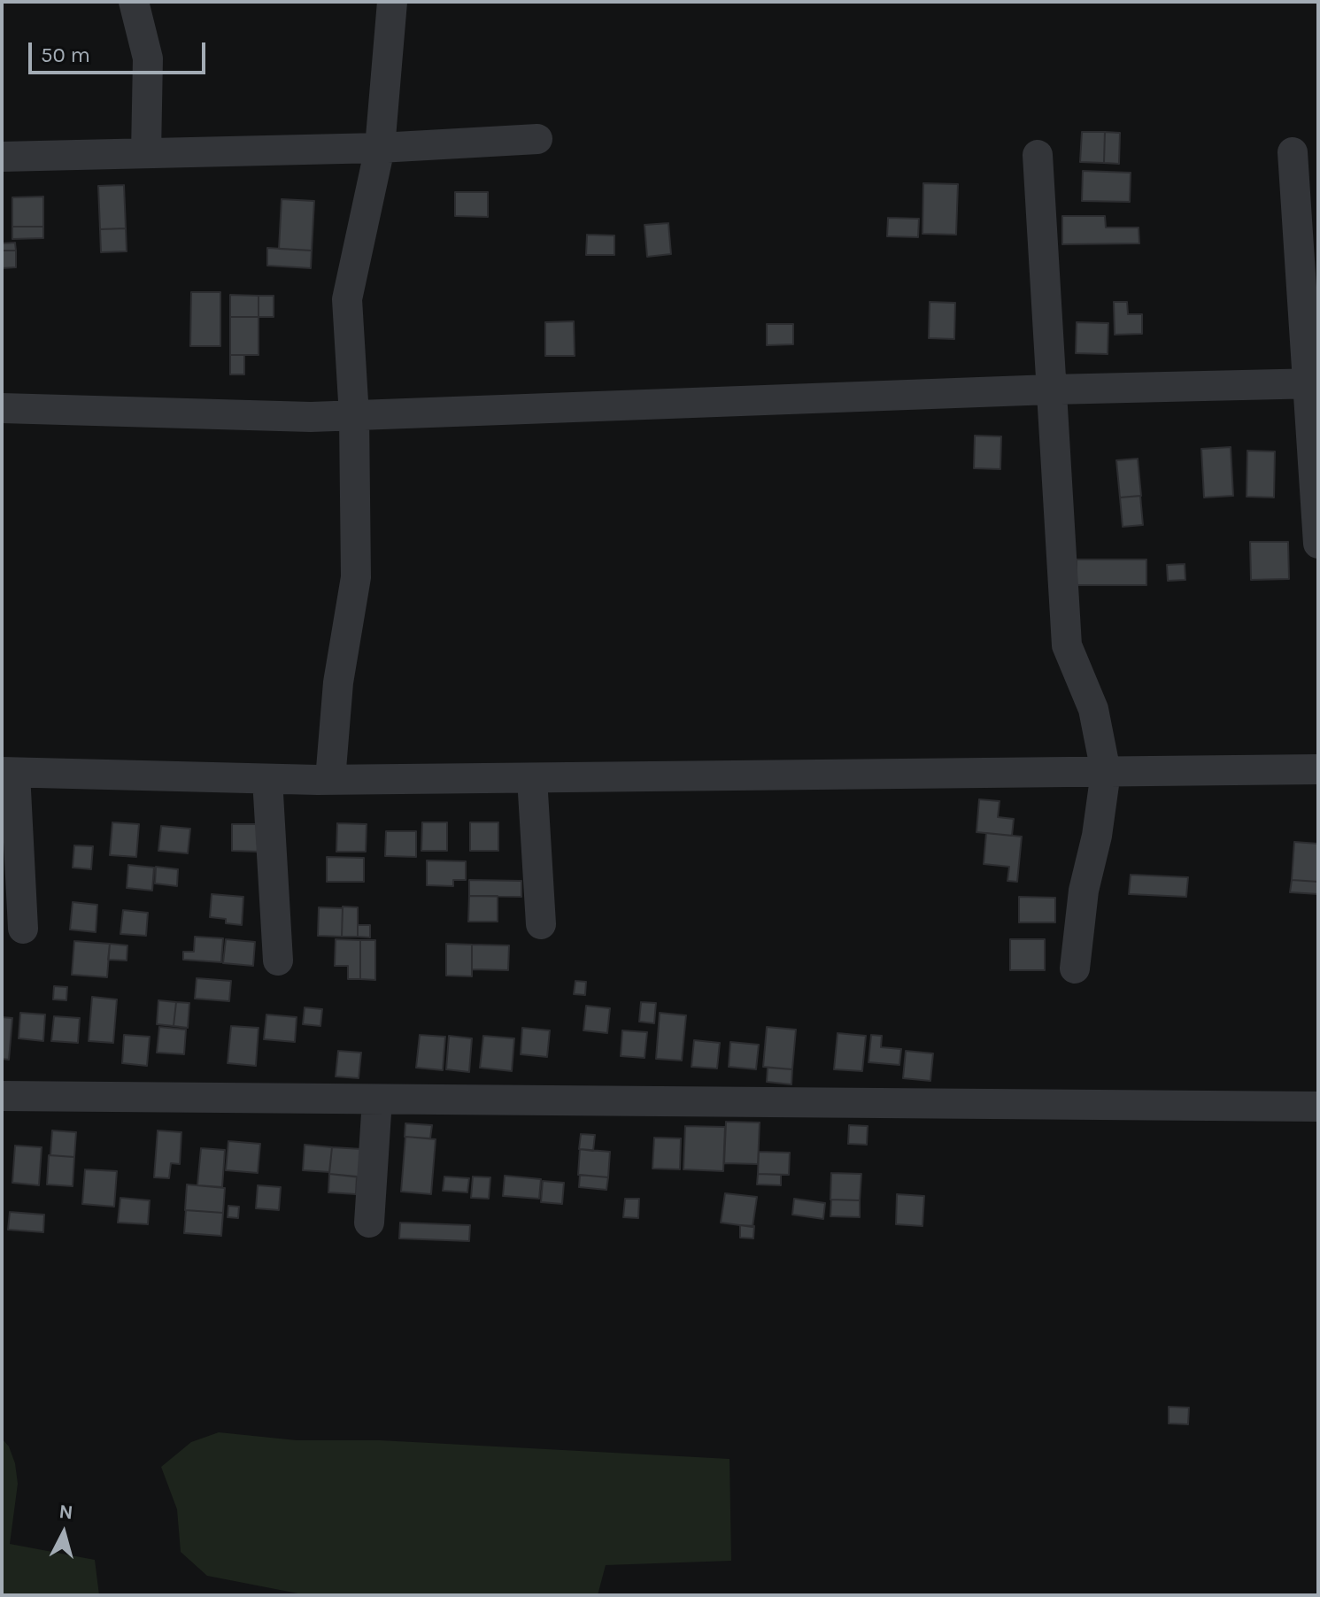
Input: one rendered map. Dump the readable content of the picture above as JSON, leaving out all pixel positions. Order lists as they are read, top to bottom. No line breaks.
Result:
{"scale_bar":"50 m","north":"top"}
